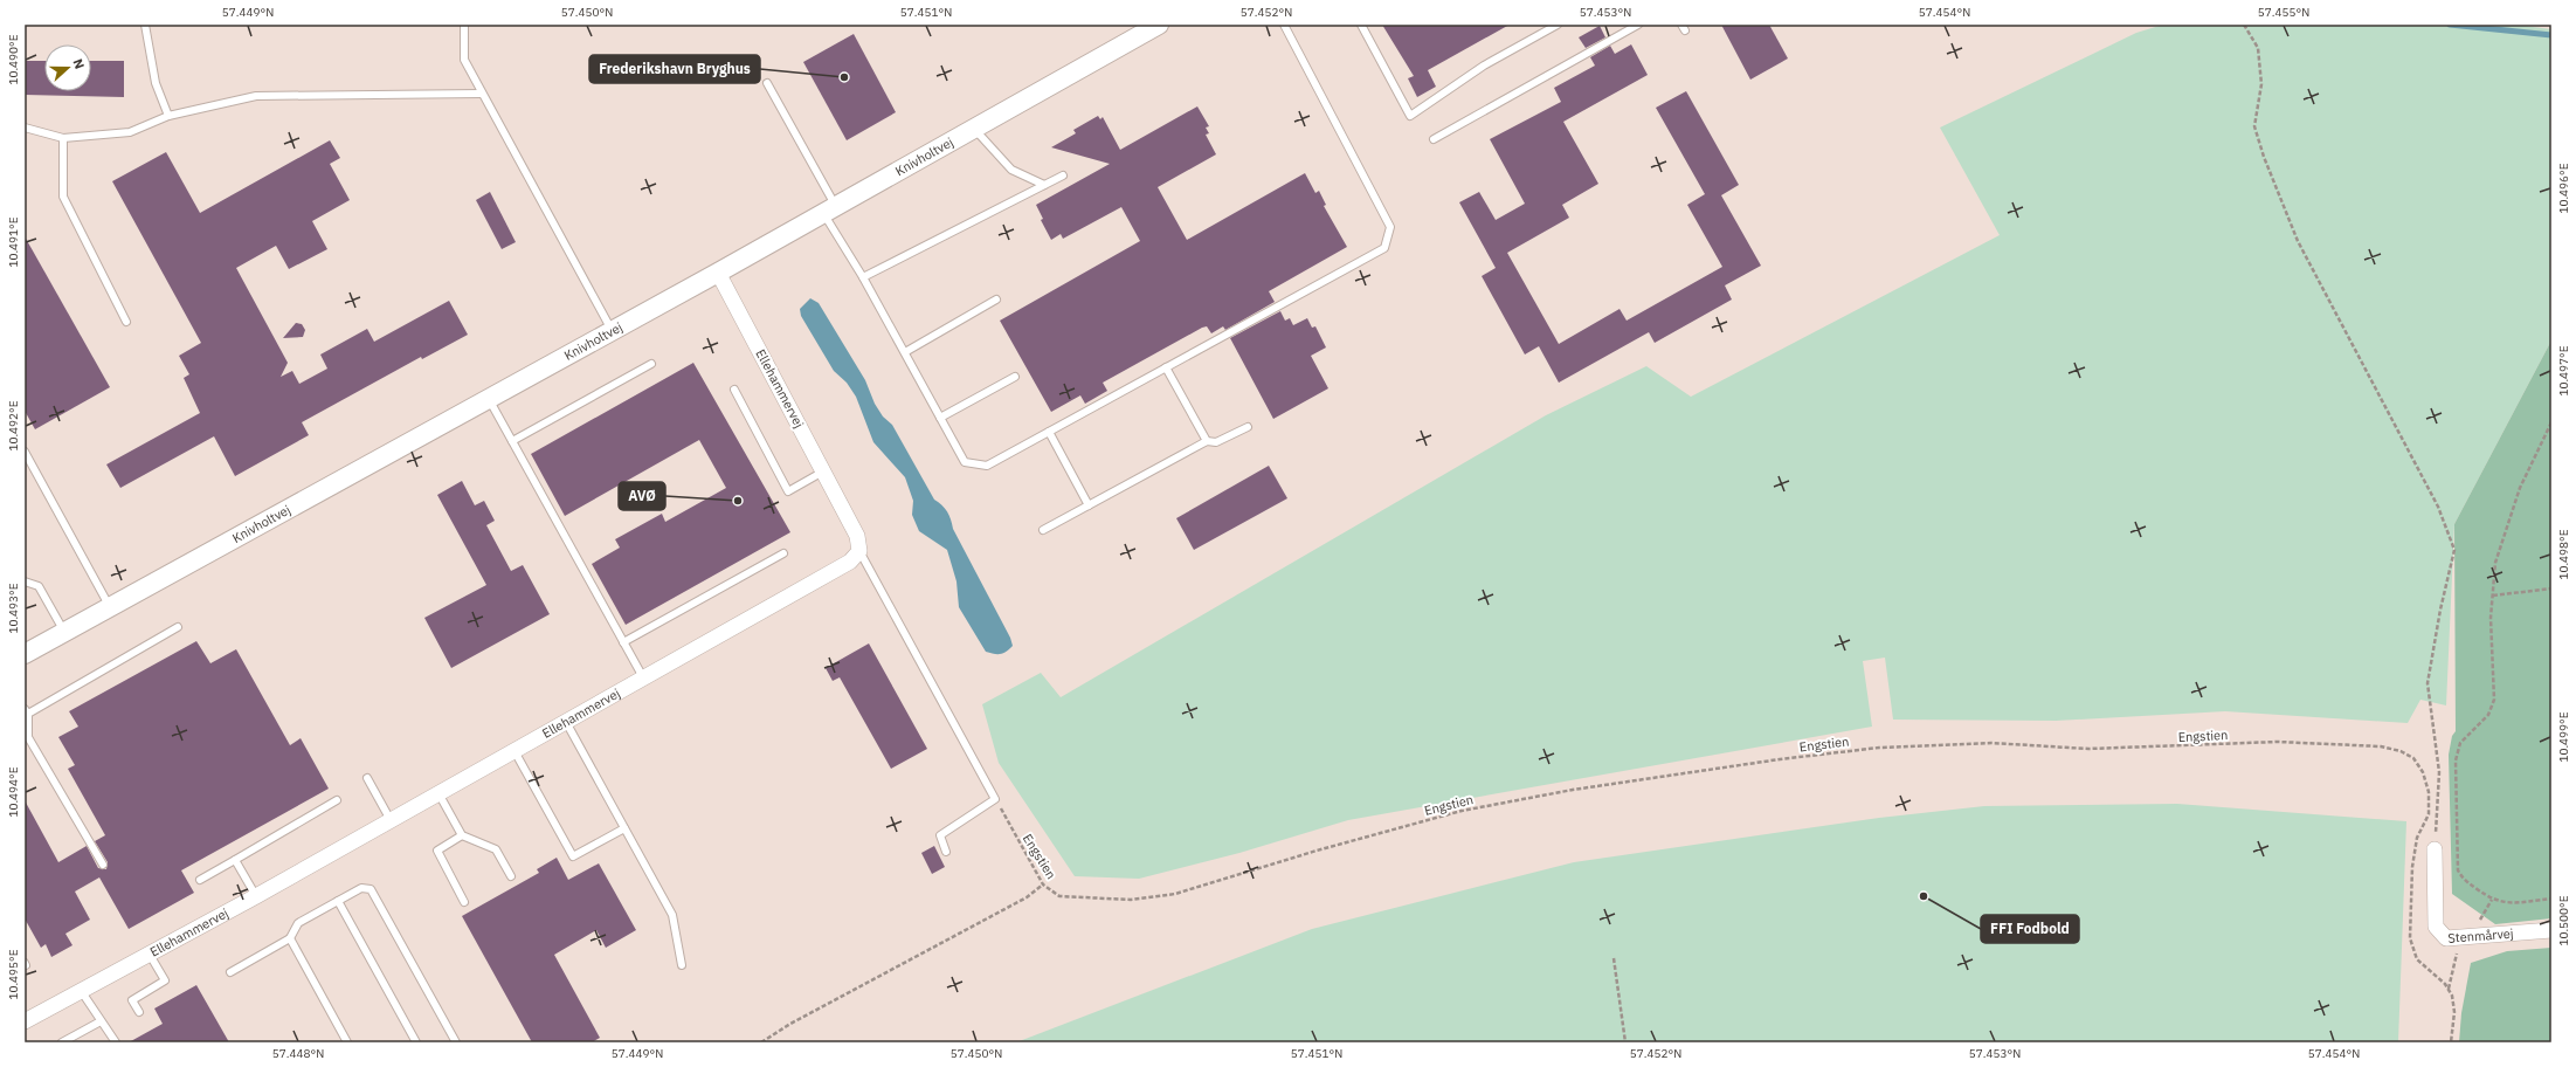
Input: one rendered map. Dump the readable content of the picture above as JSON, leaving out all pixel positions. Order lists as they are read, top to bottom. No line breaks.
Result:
{"streets":{"street":["Knivholtvej","Ellehammervej","Stenmårvej"],"path":["Engstien"]},"crossings":[["Knivholtvej","Ellehammervej"]],"places":["Frederikshavn Bryghus","AVØ","FFI Fodbold"],"north":"right","coordinates":["57.449°N","57.450°N","57.451°N","57.452°N","57.453°N","57.454°N","57.455°N","10.490°E","10.496°E","10.491°E","10.497°E","10.492°E","10.498°E","10.493°E","10.499°E","10.494°E","10.500°E","10.495°E","57.448°N"]}
